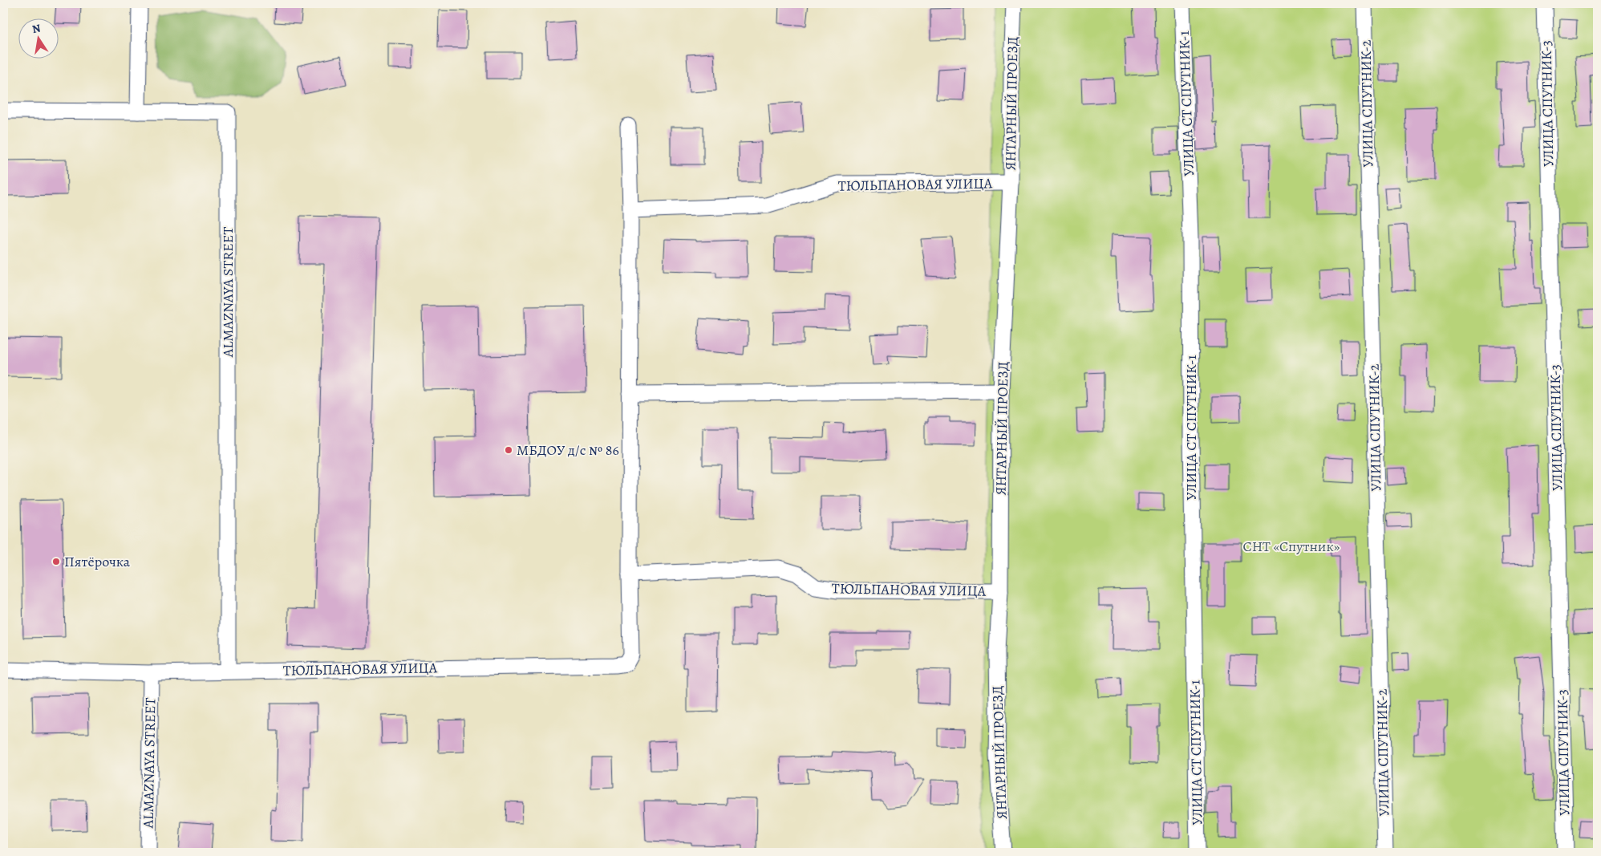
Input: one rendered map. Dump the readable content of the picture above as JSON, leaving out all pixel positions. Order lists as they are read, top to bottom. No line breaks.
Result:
{"streets":{"street":["ЯНТАРНЫЙ ПРОЕЗД","УЛИЦА СТ СПУТНИК-1","УЛИЦА СПУТНИК-2","УЛИЦА СПУТНИК-3","ТЮЛЬПАНОВАЯ УЛИЦА","ALMAZNAYA STREET"]},"crossings":[["ЯНТАРНЫЙ ПРОЕЗД","ТЮЛЬПАНОВАЯ УЛИЦА"],["ТЮЛЬПАНОВАЯ УЛИЦА","ALMAZNAYA STREET"]],"parks":["СНТ «Спутник»"],"places":["МБДОУ д/с № 86","Пятёрочка"],"north":"top"}
